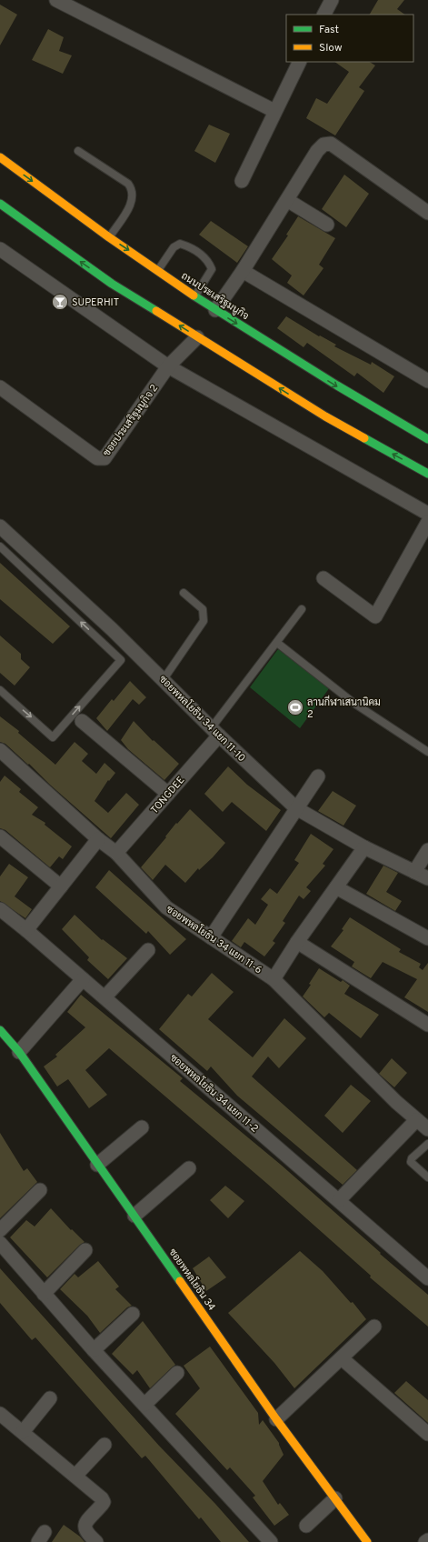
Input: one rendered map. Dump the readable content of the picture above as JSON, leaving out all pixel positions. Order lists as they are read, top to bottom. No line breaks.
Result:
{"streets":{"main road":["ถนนประเสริฐมนูกิจ","ซอยพหลโยธิน 34"],"street":["ซอยประเสริฐมนูกิจ 2","ซอยพหลโยธิน 34 แยก 11-10","TONGDEE","ซอยพหลโยธิน 34 แยก 11-6","ซอยพหลโยธิน 34 แยก 11-2"]},"crossings":[["ซอยพหลโยธิน 34 แยก 11-10","TONGDEE"],["TONGDEE","ซอยพหลโยธิน 34 แยก 11-6"]],"places":{"bar":["SUPERHIT"],"sports":["ลานกีฬาเสนานิคม 2"]},"legend":["Fast","Slow"]}
